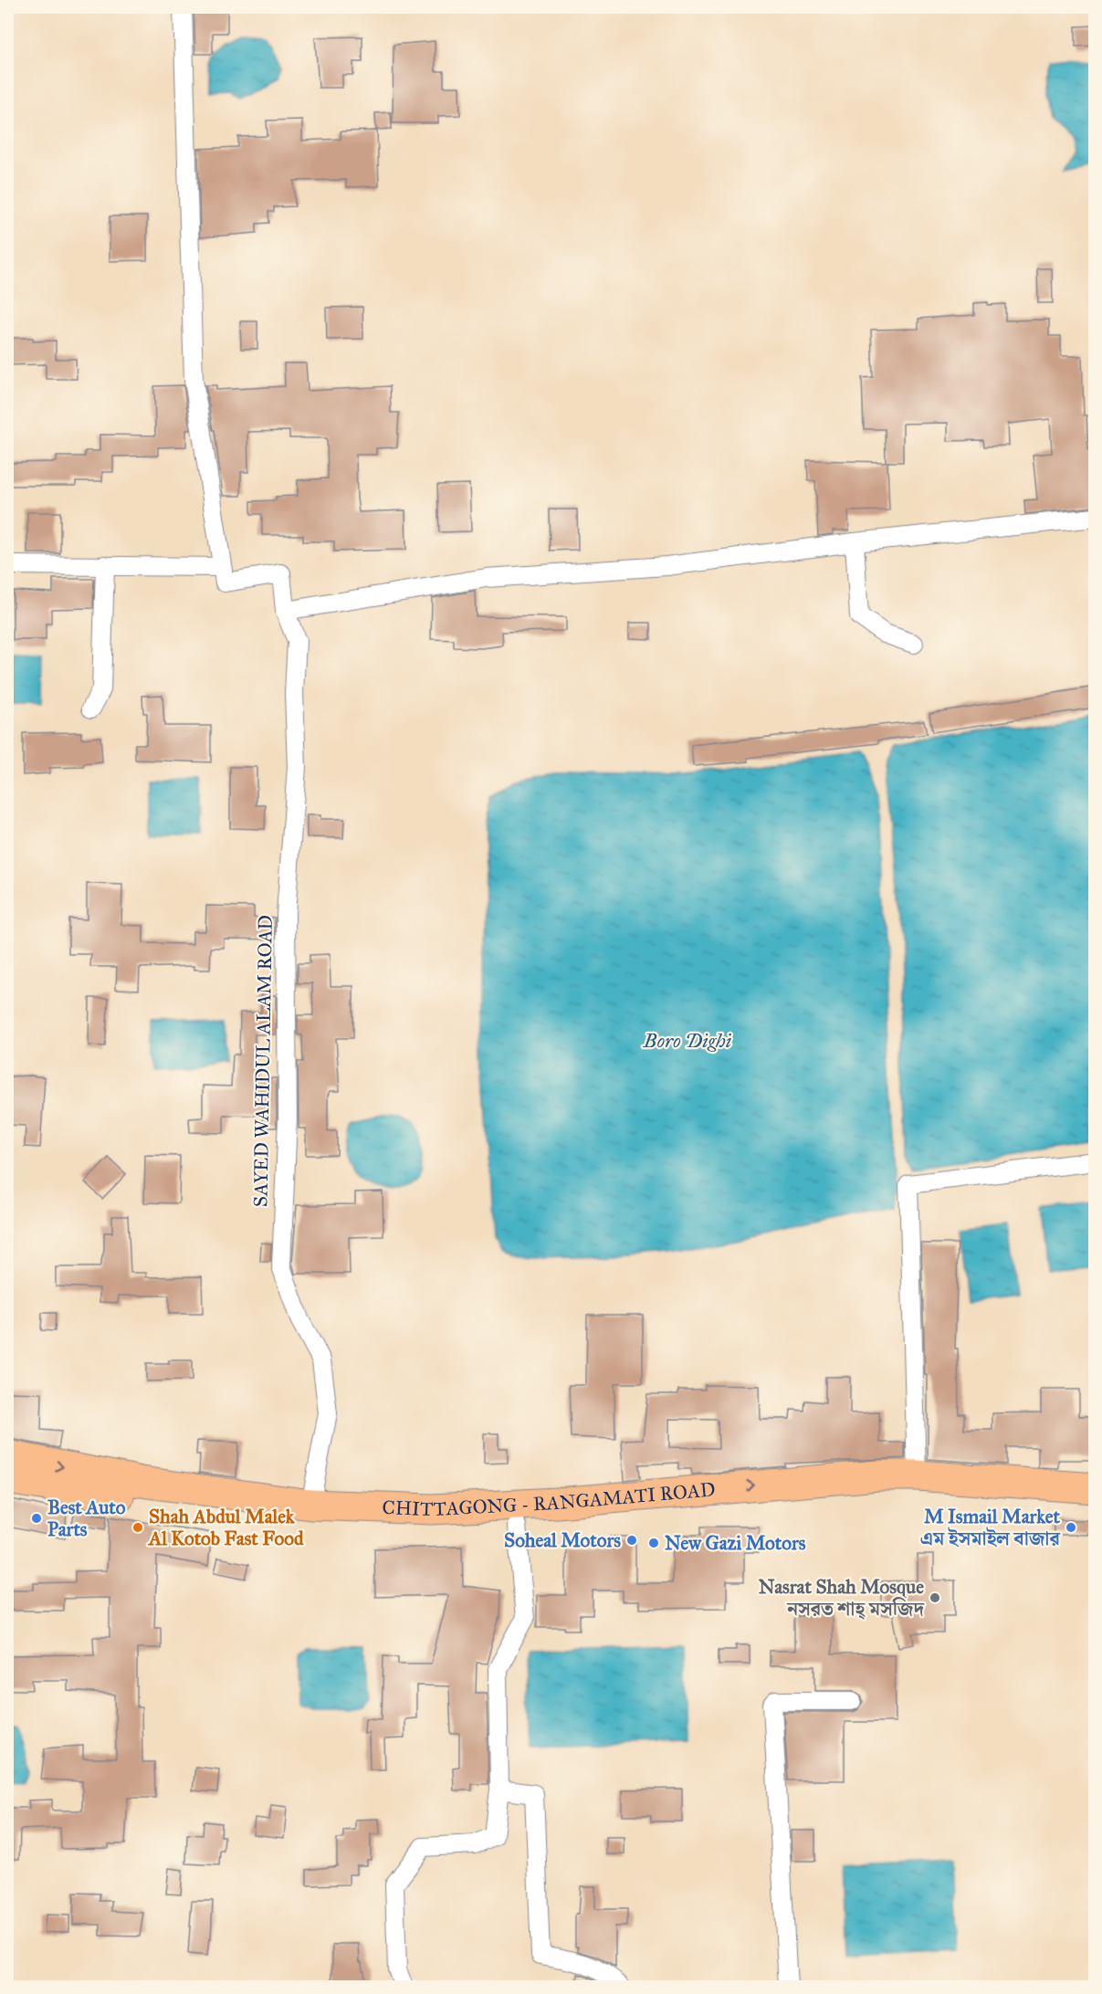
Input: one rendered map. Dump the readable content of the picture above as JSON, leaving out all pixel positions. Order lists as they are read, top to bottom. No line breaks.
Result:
{"streets":{"highway":["CHITTAGONG - RANGAMATI ROAD"],"street":["SAYED WAHIDUL ALAM ROAD"]},"crossings":[["SAYED WAHIDUL ALAM ROAD","CHITTAGONG - RANGAMATI ROAD"]],"water":["Boro Dighi"],"places":["Best Auto Parts","Shah Abdul Malek Al Kotob Fast Food","M Ismail Market এম ইসমাইল বাজার","Soheal Motors","New Gazi Motors","Nasrat Shah Mosque নসরত শাহ্‌ মসজিদ"]}
